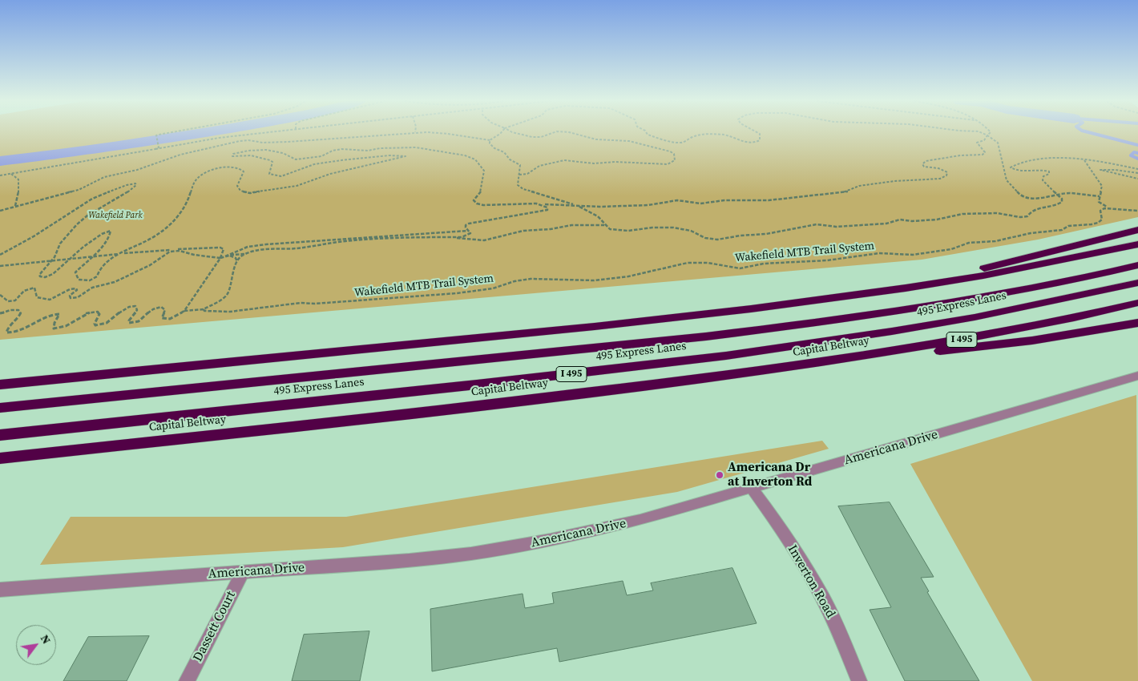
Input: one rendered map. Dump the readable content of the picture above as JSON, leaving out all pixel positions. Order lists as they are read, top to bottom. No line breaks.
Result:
{"streets":{"highway":["495 Express Lanes","I 495","Capital Beltway"],"street":["Americana Drive","Inverton Road","Dassett Court"],"path":["Wakefield MTB Trail System"]},"crossings":[["Americana Drive","Inverton Road"],["Americana Drive","Dassett Court"]],"parks":["Wakefield Park"],"places":["Americana Dr at Inverton Rd"],"north":"top right"}
